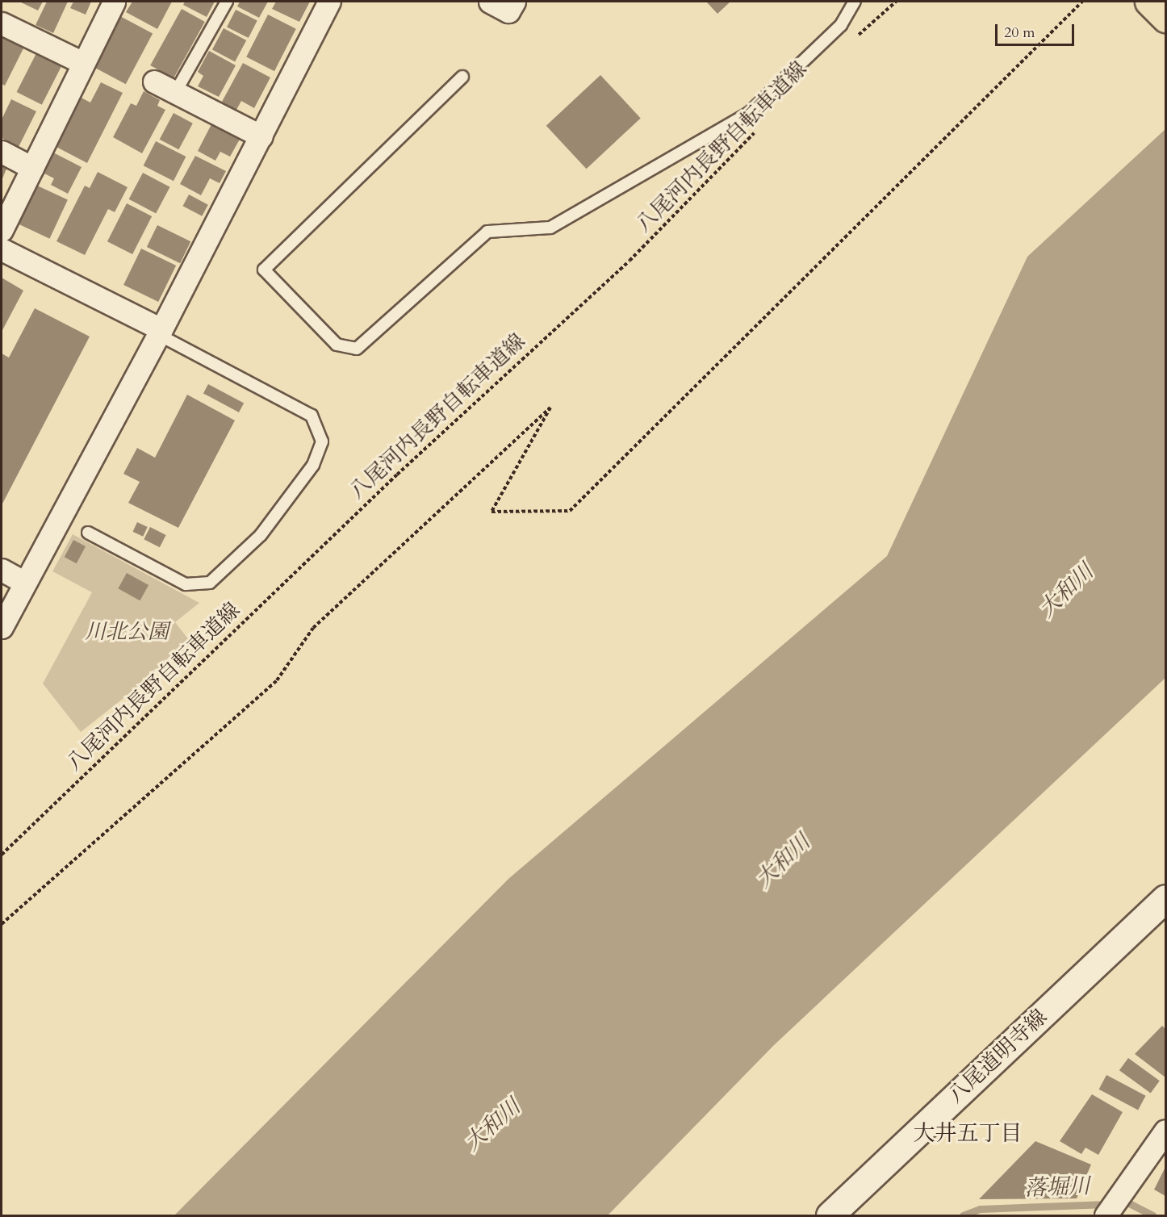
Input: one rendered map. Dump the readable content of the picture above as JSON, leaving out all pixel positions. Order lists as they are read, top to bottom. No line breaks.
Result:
{"streets":{"main road":["八尾道明寺線"],"path":["八尾河内長野自転車道線"]},"districts":["大井五丁目"],"water":["大和川","落堀川"],"parks":["川北公園"],"scale_bar":"20 m"}
